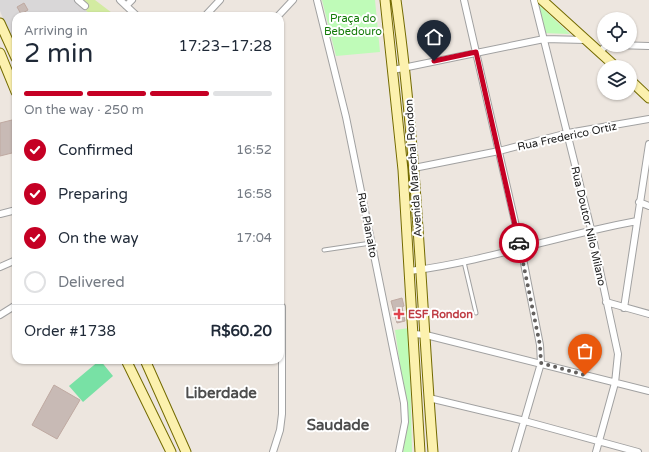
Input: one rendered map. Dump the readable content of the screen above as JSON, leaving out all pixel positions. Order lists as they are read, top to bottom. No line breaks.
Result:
{"streets":{"main road":["Avenida Marechal Rondon"],"street":["Rua Frederico Ortiz","Rua Planalto","Rua Doutor Nilo Milano"]},"crossings":[["Rua Frederico Ortiz","Avenida Marechal Rondon"],["Rua Frederico Ortiz","Rua Doutor Nilo Milano"]],"districts":["Liberdade","Saudade"],"parks":["Praça do Bebedouro"],"places":{"health":["ESF Rondon"]},"page":{"heading":["2 min","Arriving in","17:23–17:28"],"panel":["Order #1738","R$60.20"],"bar":"On the way · 250 m","list":[["Confirmed","16:52"],["Preparing","16:58"],["On the way","17:04"],"Delivered"]}}
